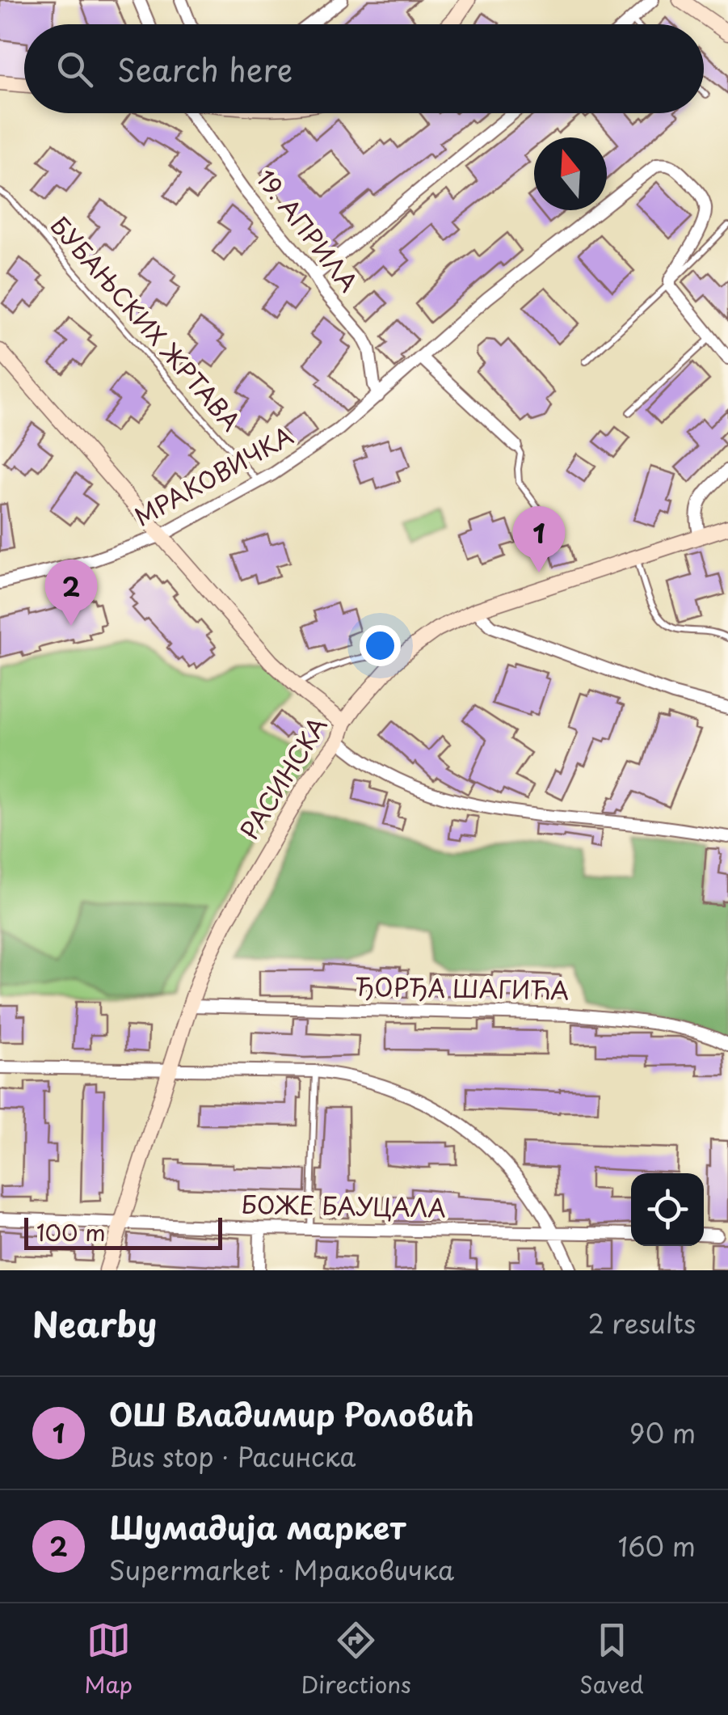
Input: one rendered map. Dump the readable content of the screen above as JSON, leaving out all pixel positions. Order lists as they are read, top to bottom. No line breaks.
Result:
{"streets":{"street":["19. АПРИЛА","МРАКОВИЧКА","РАСИНСКА","ЂОРЂА ШАГИЋА","БОЖЕ БАУЦАЛА"],"lane":["БУБАЊСКИХ ЖРТАВА"]},"crossings":[["19. АПРИЛА","МРАКОВИЧКА"],["БУБАЊСКИХ ЖРТАВА","МРАКОВИЧКА"],["РАСИНСКА","ЂОРЂА ШАГИЋА"],["РАСИНСКА","БОЖЕ БАУЦАЛА"]],"scale_bar":"100 m","north":"top","page":{"search":"Search here","pins":["1","2"],"scale":"100 m","heading":["Nearby","2 results"],"list":[{"mark":"1","name":"ОШ Владимир Роловић","note":"Bus stop · Расинска","value":"90 m"},{"mark":"2","name":"Шумадија маркет","note":"Supermarket · Мраковичка","value":"160 m"}],"nav":["Map","Directions","Saved"]}}
